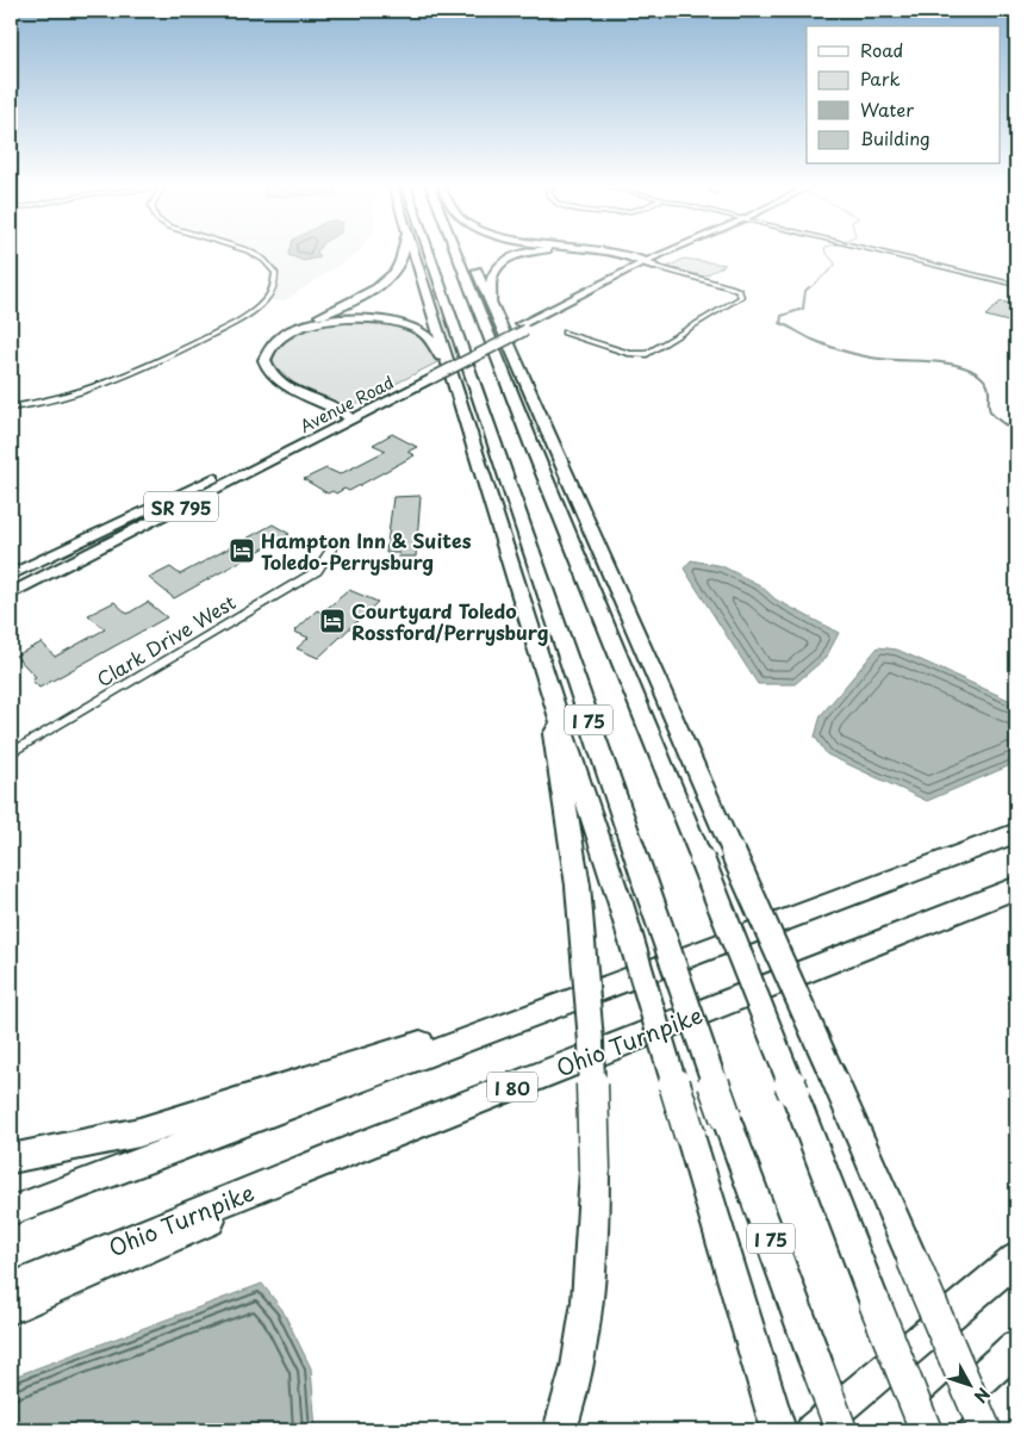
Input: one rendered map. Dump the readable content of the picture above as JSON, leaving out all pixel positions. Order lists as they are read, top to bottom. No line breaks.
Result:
{"streets":{"highway":["I 75","Ohio Turnpike","I 80"],"main road":["Avenue Road","SR 795"],"street":["Clark Drive West"]},"places":{"hotel":["Hampton Inn & Suites Toledo-Perrysburg","Courtyard Toledo Rossford/Perrysburg"]},"legend":["Road","Park","Water","Building"],"north":"bottom right"}
